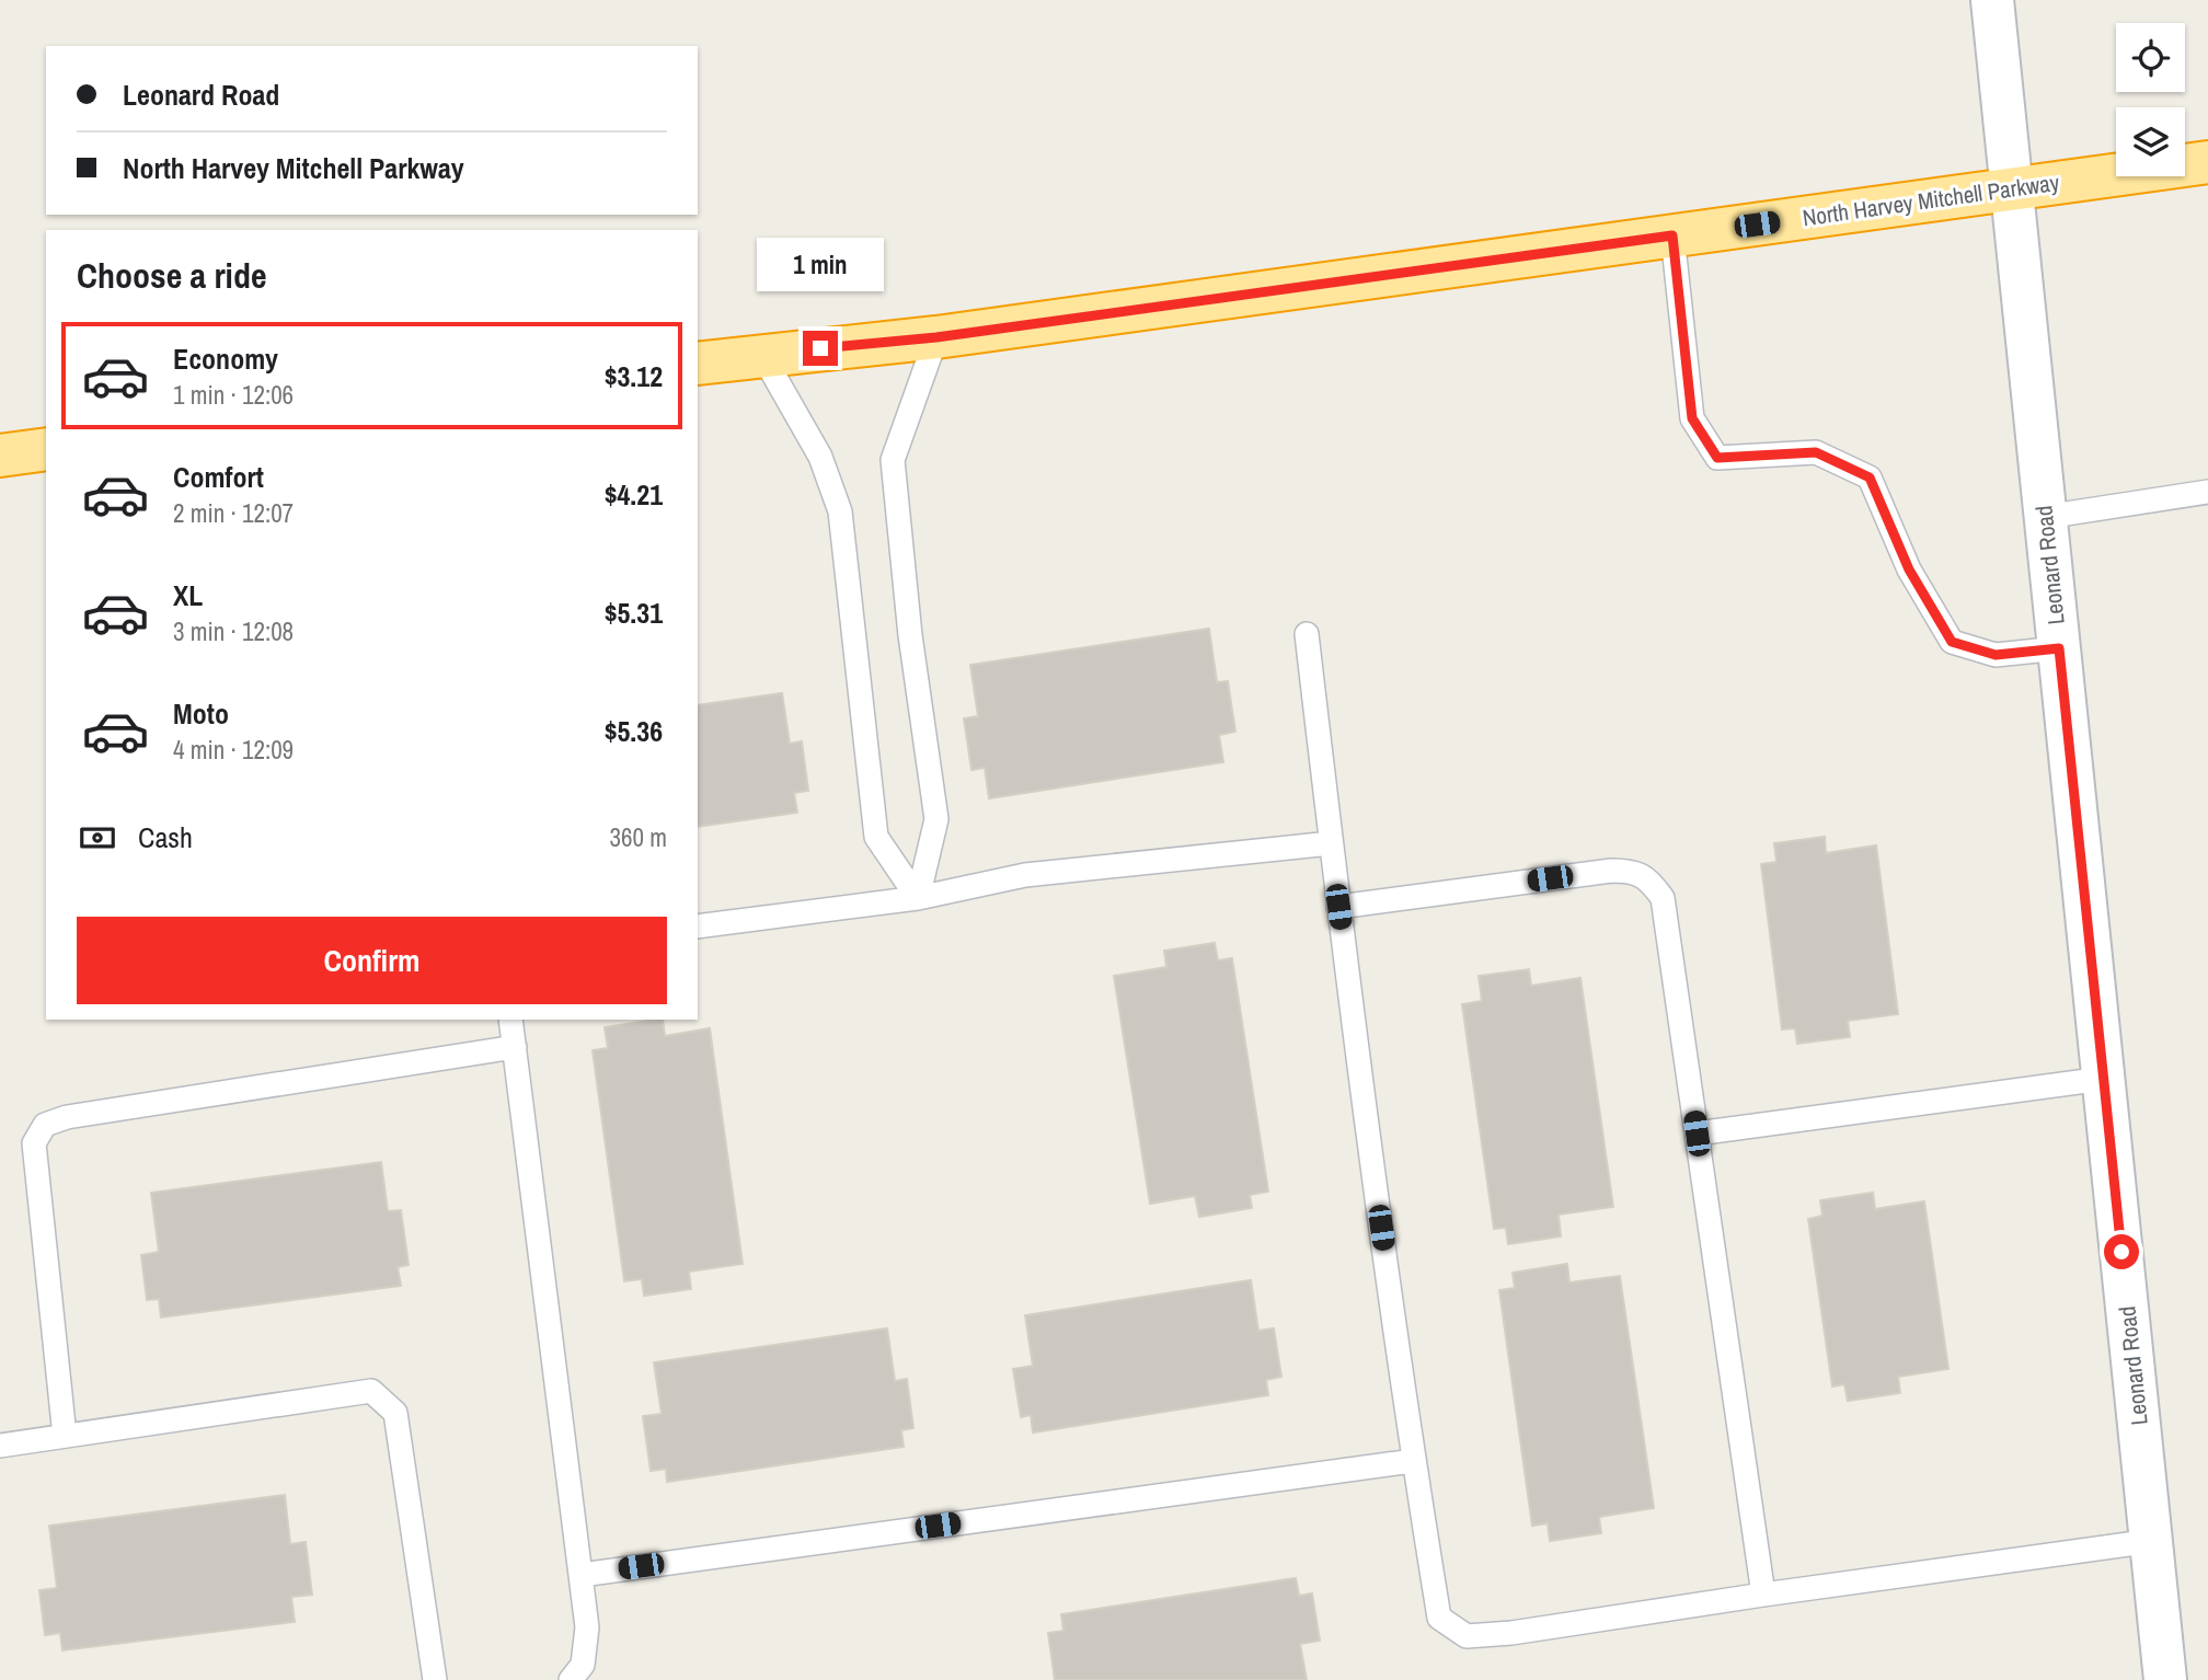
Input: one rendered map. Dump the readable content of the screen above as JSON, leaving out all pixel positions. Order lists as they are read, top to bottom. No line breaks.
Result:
{"streets":{"highway":["North Harvey Mitchell Parkway"],"street":["Leonard Road"]},"crossings":[["North Harvey Mitchell Parkway","Leonard Road"]],"page":{"banner":["Leonard Road","North Harvey Mitchell Parkway"],"heading":"Choose a ride","bubble":"1 min","list":[{"name":"Economy","note":"1 min · 12:06","value":"$3.12"},{"name":"Comfort","note":"2 min · 12:07","value":"$4.21"},{"name":"XL","note":"3 min · 12:08","value":"$5.31"},{"name":"Moto","note":"4 min · 12:09","value":"$5.36"}],"pay":["Cash","360 m"],"buttons":"Confirm"}}
